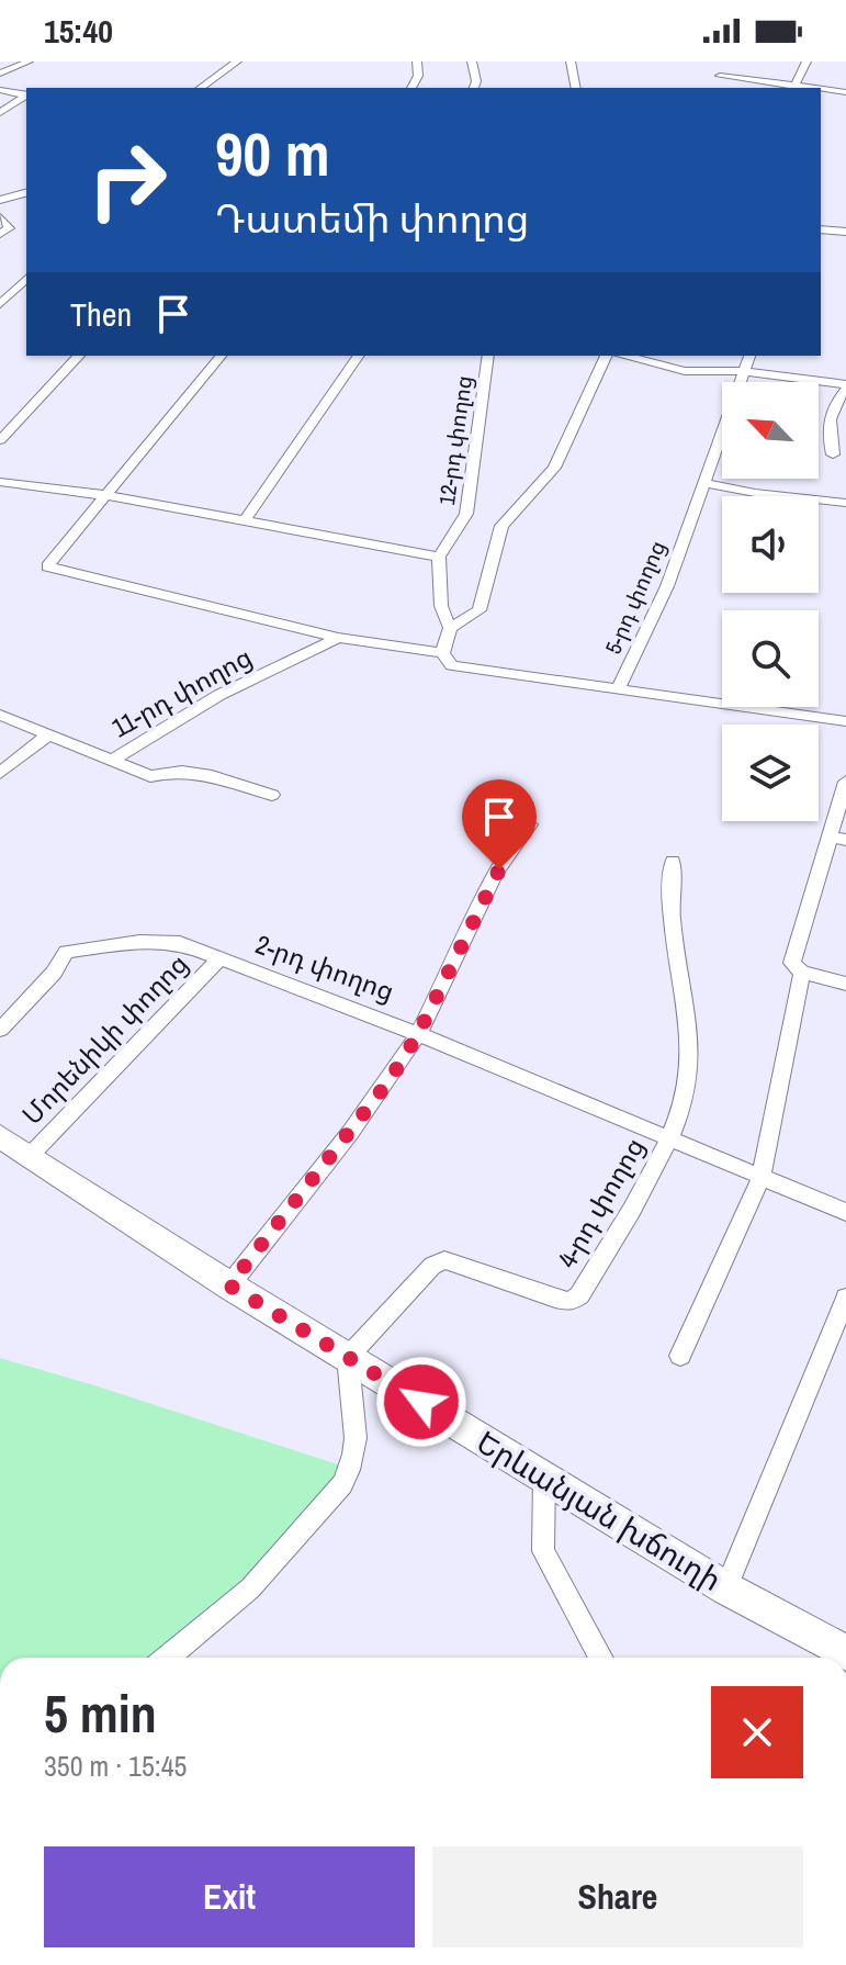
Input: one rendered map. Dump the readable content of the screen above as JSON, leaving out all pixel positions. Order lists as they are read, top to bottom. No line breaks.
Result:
{"streets":{"main road":["Երևանյան խճուղի"],"street":["12-րդ փողոց","5-րդ փողոց","11-րդ փողոց","2-րդ փողոց","Մորենիկի փողոց","4-րդ փողոց"]},"crossings":[["2-րդ փողոց","Մորենիկի փողոց"],["2-րդ փողոց","4-րդ փողոց"],["Մորենիկի փողոց","Երևանյան խճուղի"],["4-րդ փողոց","Երևանյան խճուղի"]],"north":"top left","page":{"status":"15:40","turn":["90 m","Դատեմի փողոց"],"then":"Then","heading":["5 min","350 m · 15:45"],"buttons":["Exit","Share"]}}
